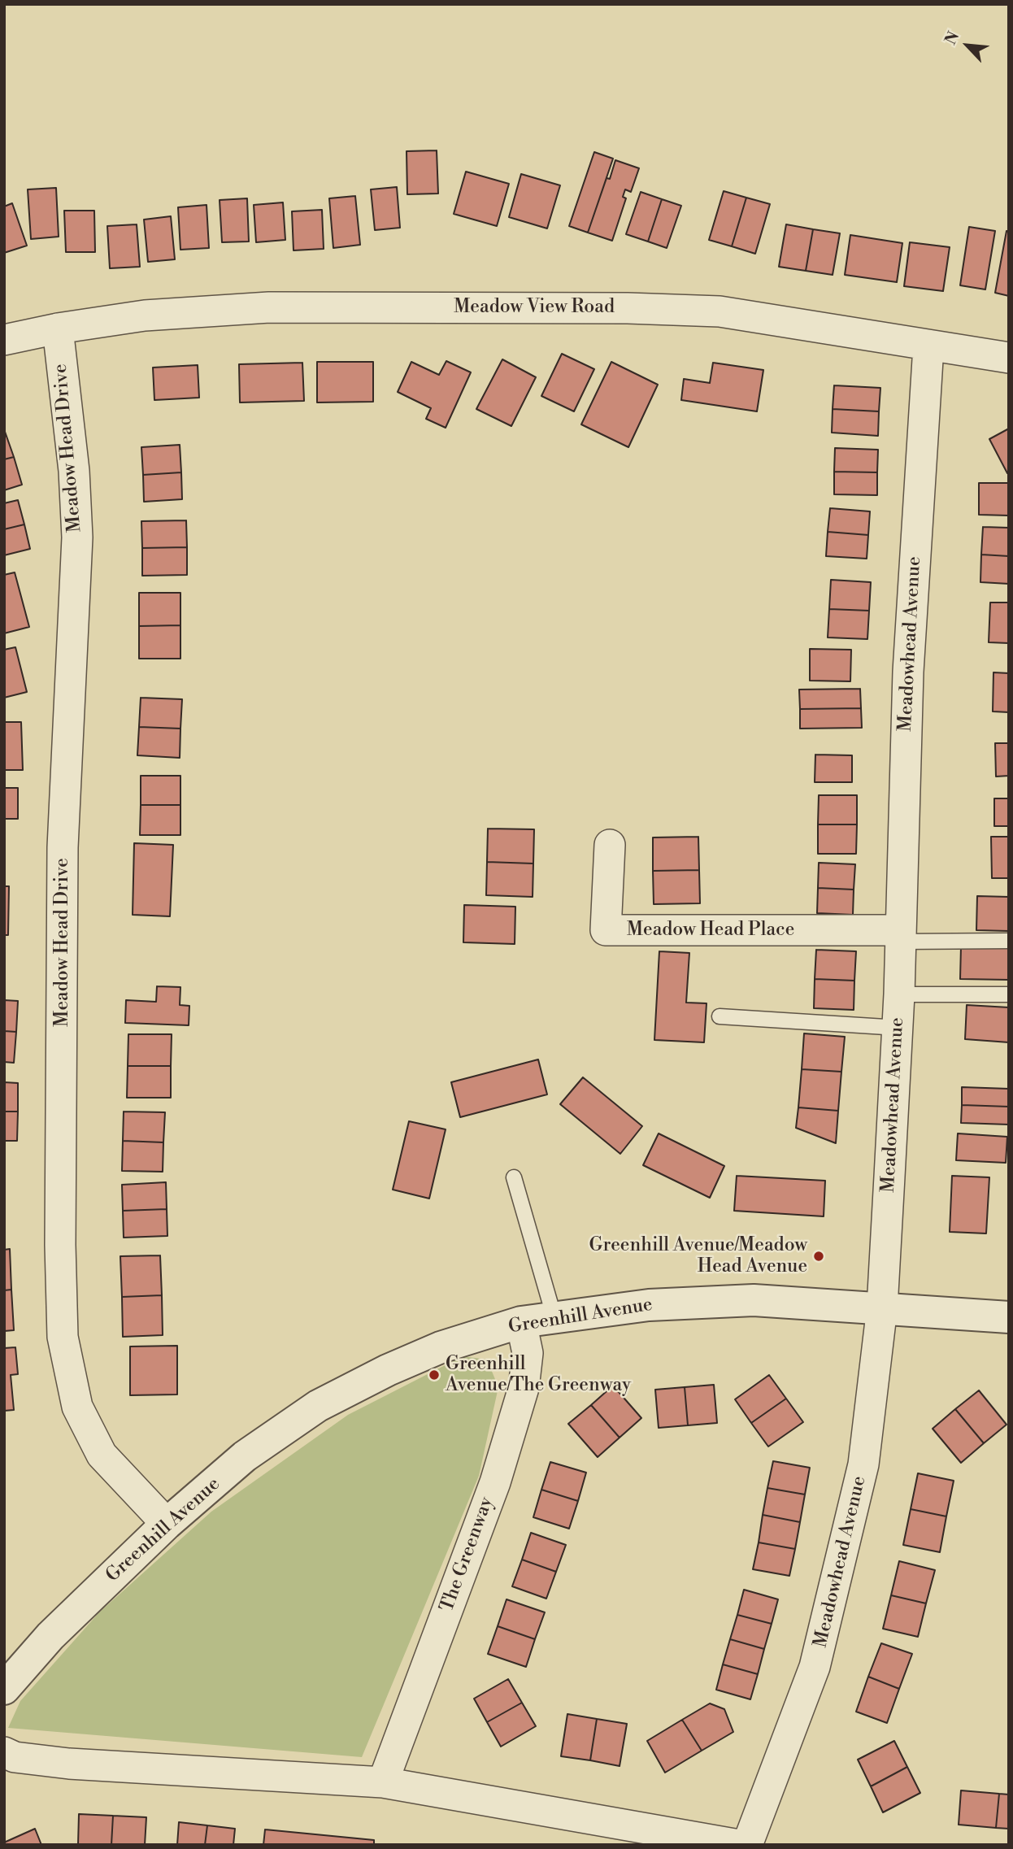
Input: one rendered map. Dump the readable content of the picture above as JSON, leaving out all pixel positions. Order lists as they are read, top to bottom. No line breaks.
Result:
{"streets":{"street":["Meadow View Road","Meadow Head Drive","Meadowhead Avenue","Meadow Head Place","Greenhill Avenue","The Greenway"]},"crossings":[["Meadow View Road","Meadow Head Drive"],["Meadow View Road","Meadowhead Avenue"],["Meadow Head Drive","Greenhill Avenue"],["Meadowhead Avenue","Meadow Head Place"],["Meadowhead Avenue","Greenhill Avenue"],["Greenhill Avenue","The Greenway"]],"places":["Greenhill Avenue/Meadow Head Avenue","Greenhill Avenue/The Greenway"],"north":"top left"}
